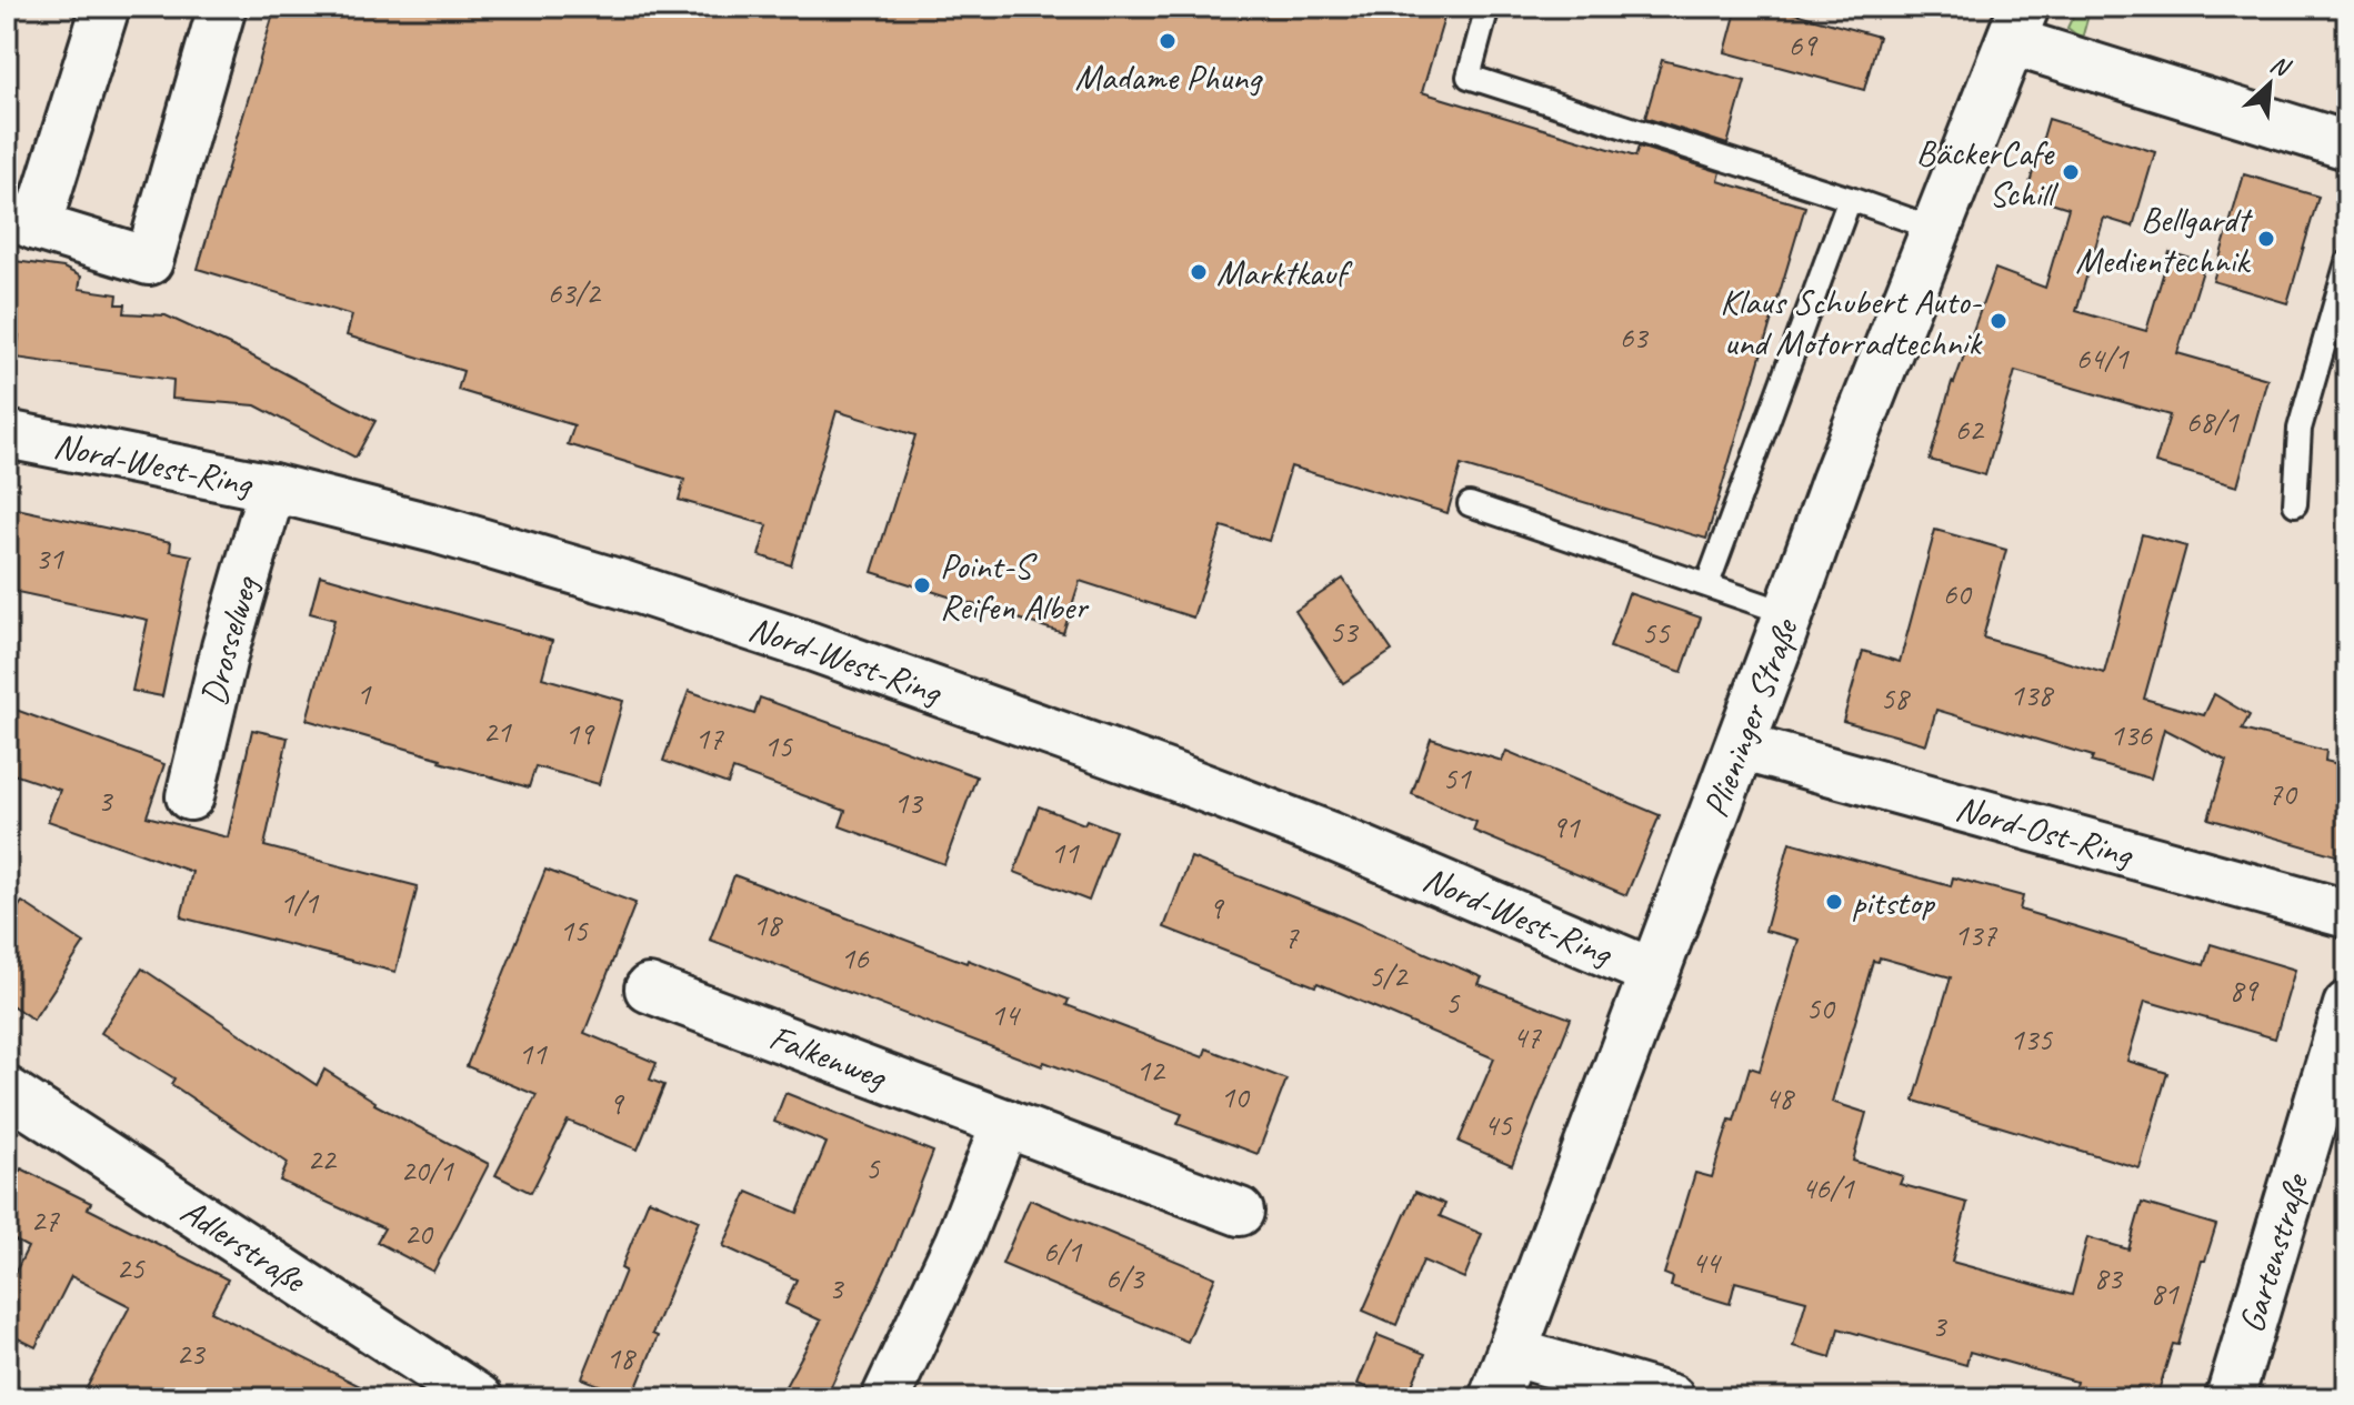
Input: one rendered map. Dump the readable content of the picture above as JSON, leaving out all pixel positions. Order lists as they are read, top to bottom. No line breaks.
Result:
{"streets":{"main road":["Plieninger Straße"],"street":["Nord-West-Ring","Drosselweg","Nord-Ost-Ring","Falkenweg","Adlerstraße","Gartenstraße"]},"crossings":[["Nord-West-Ring","Drosselweg"],["Nord-West-Ring","Plieninger Straße"],["Plieninger Straße","Nord-Ost-Ring"]],"places":["Madame Phung","BäckerCafe Schill","Bellgardt Medientechnik","Marktkauf","Klaus Schubert Auto- und Motorradtechnik","Point-S Reifen Alber","pitstop"],"house_numbers":["69","63/2","63","64/1","68/1","62","31","60","53","55","1","138","58","21","19","136","17","15","51","70","3","13","91","11","1/1","9","18","15","137","7","16","5/2","89","5","50","14","47","135","11","12","10","48","9","45","22","5","20/1","46/1","27","20","6/1","44","25","6/3","83","3","81","3","23","18"],"north":"top right"}
